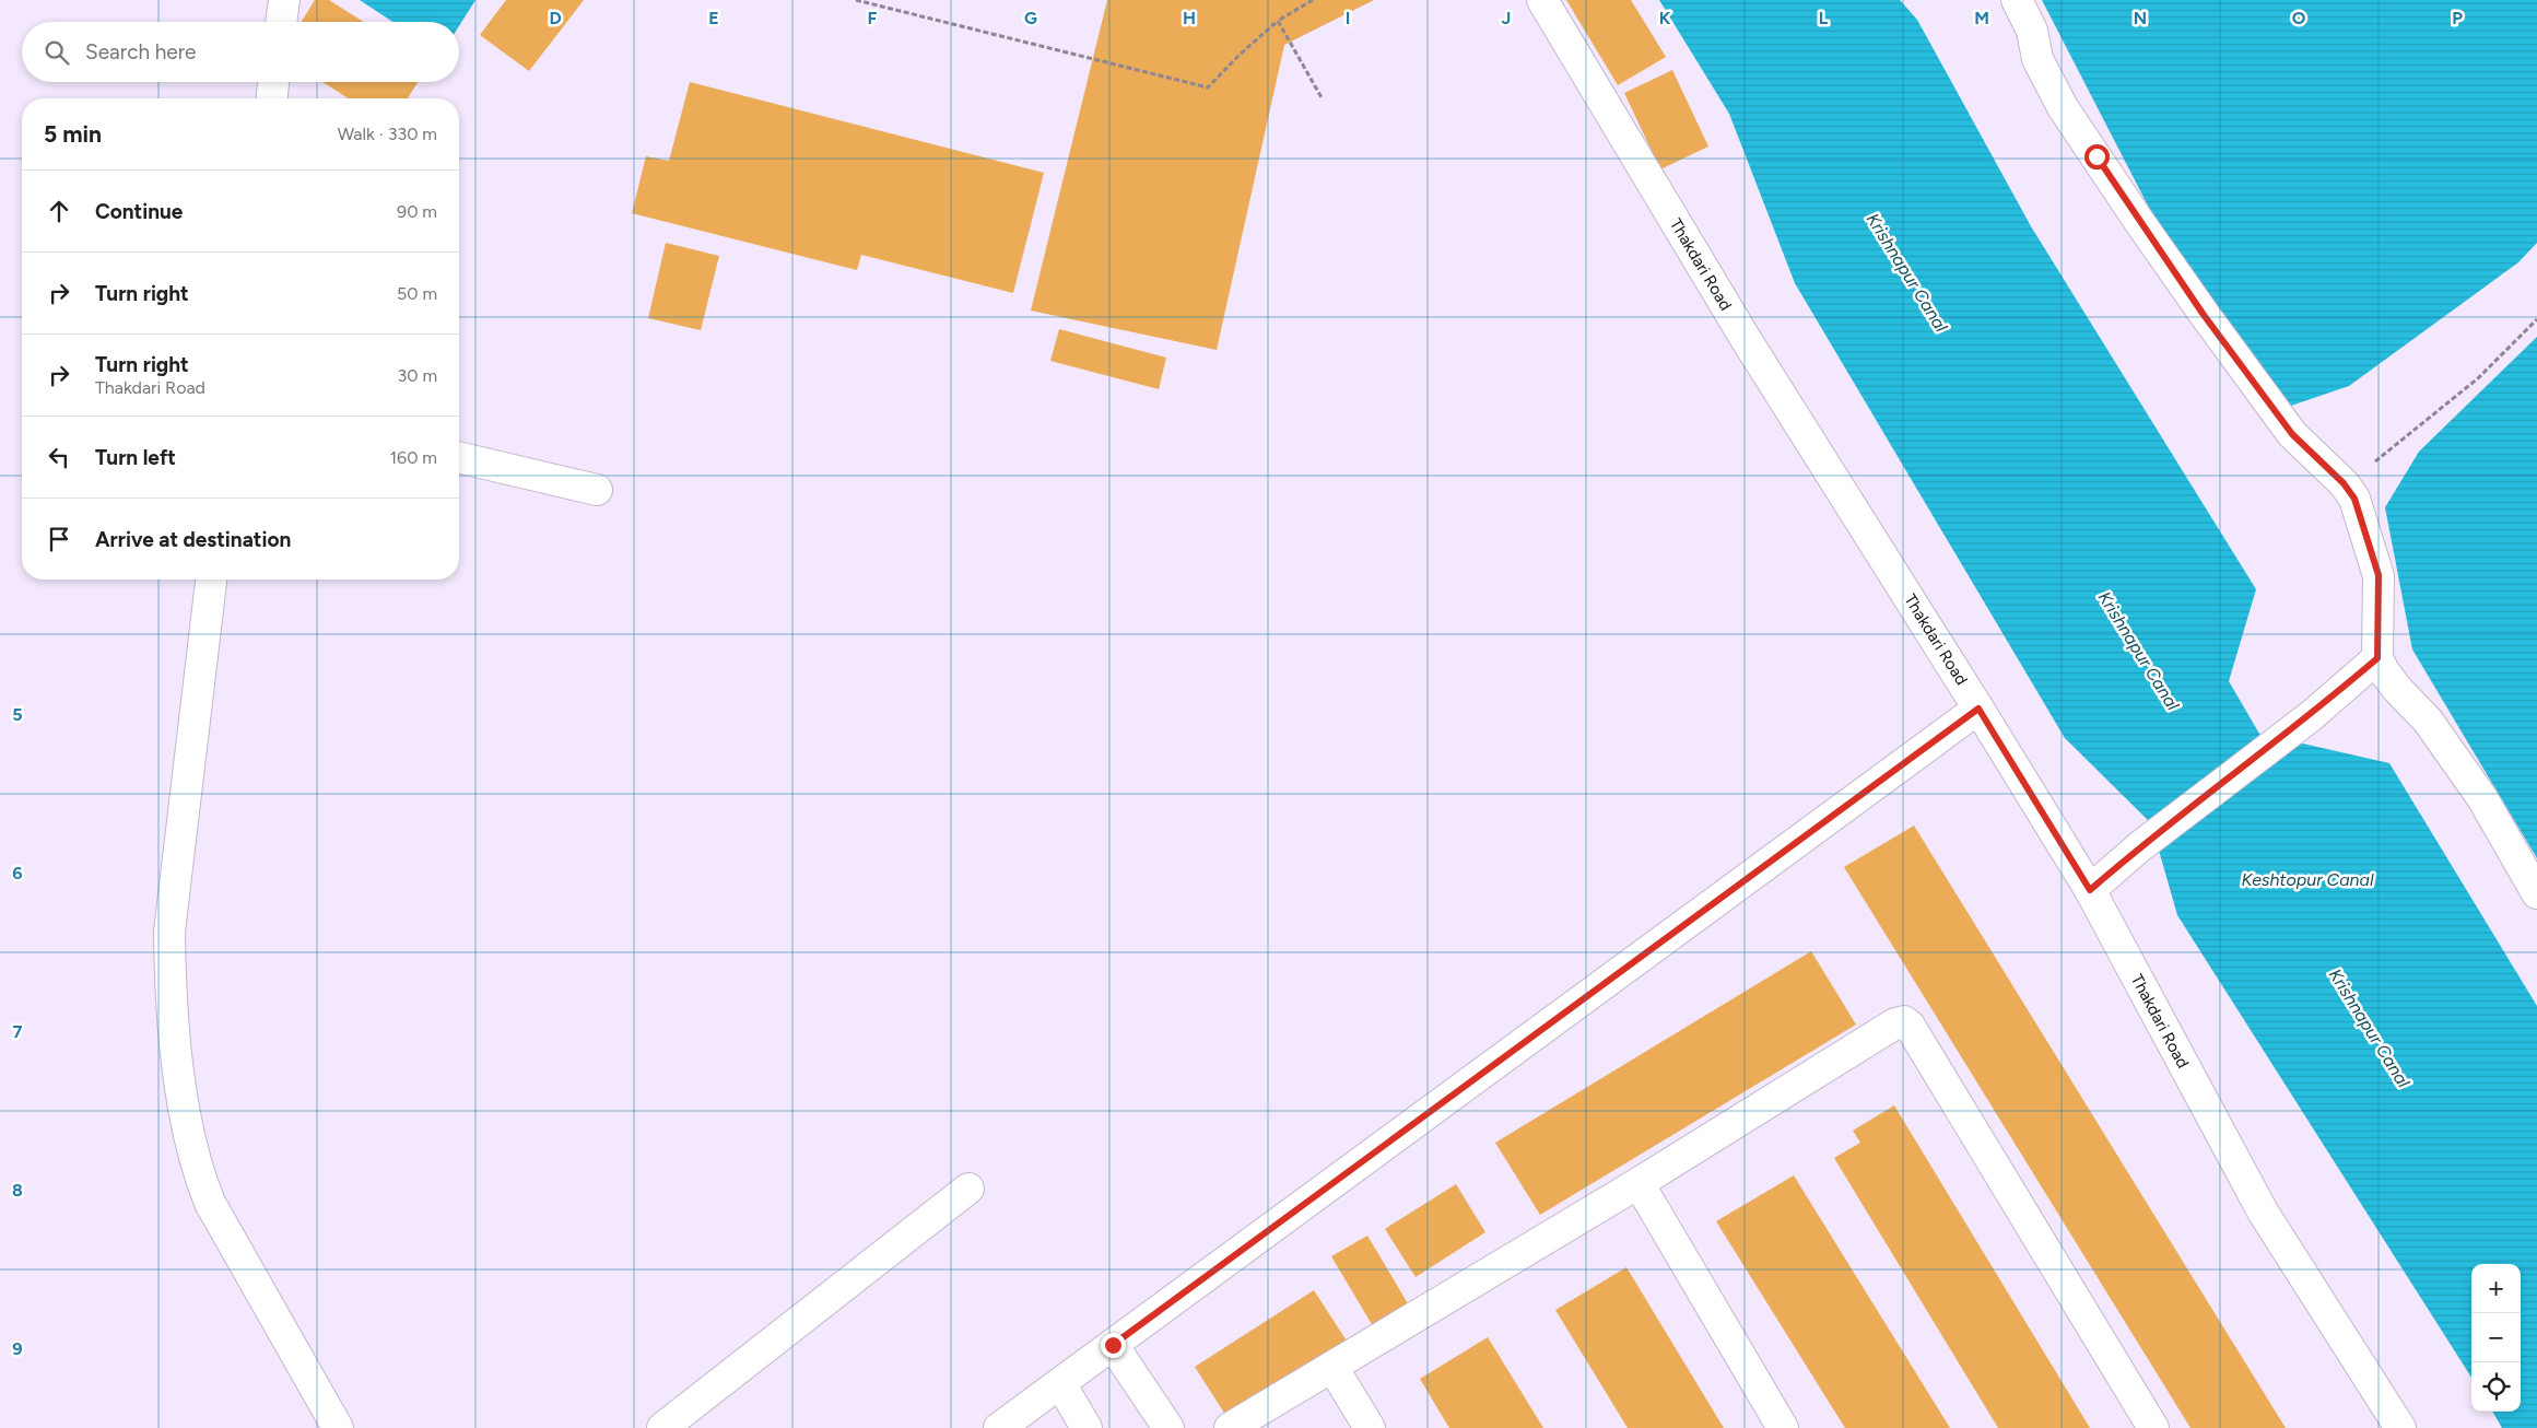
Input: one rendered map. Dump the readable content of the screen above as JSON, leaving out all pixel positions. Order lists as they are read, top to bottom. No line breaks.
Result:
{"streets":{"street":["Thakdari Road"]},"water":["Krishnapur Canal","Keshtopur Canal"],"page":{"search":"Search here","heading":["5 min","Walk · 330 m"],"list":[["Continue","90 m"],["Turn right","50 m"],["Turn right","Thakdari Road","30 m"],["Turn left","160 m"],"Arrive at destination"],"map_buttons":["+","−"]},"grid":{"columns":["D","E","F","G","H","I","J","K","L","M","N","O","P"],"rows":["5","6","7","8","9"]}}
